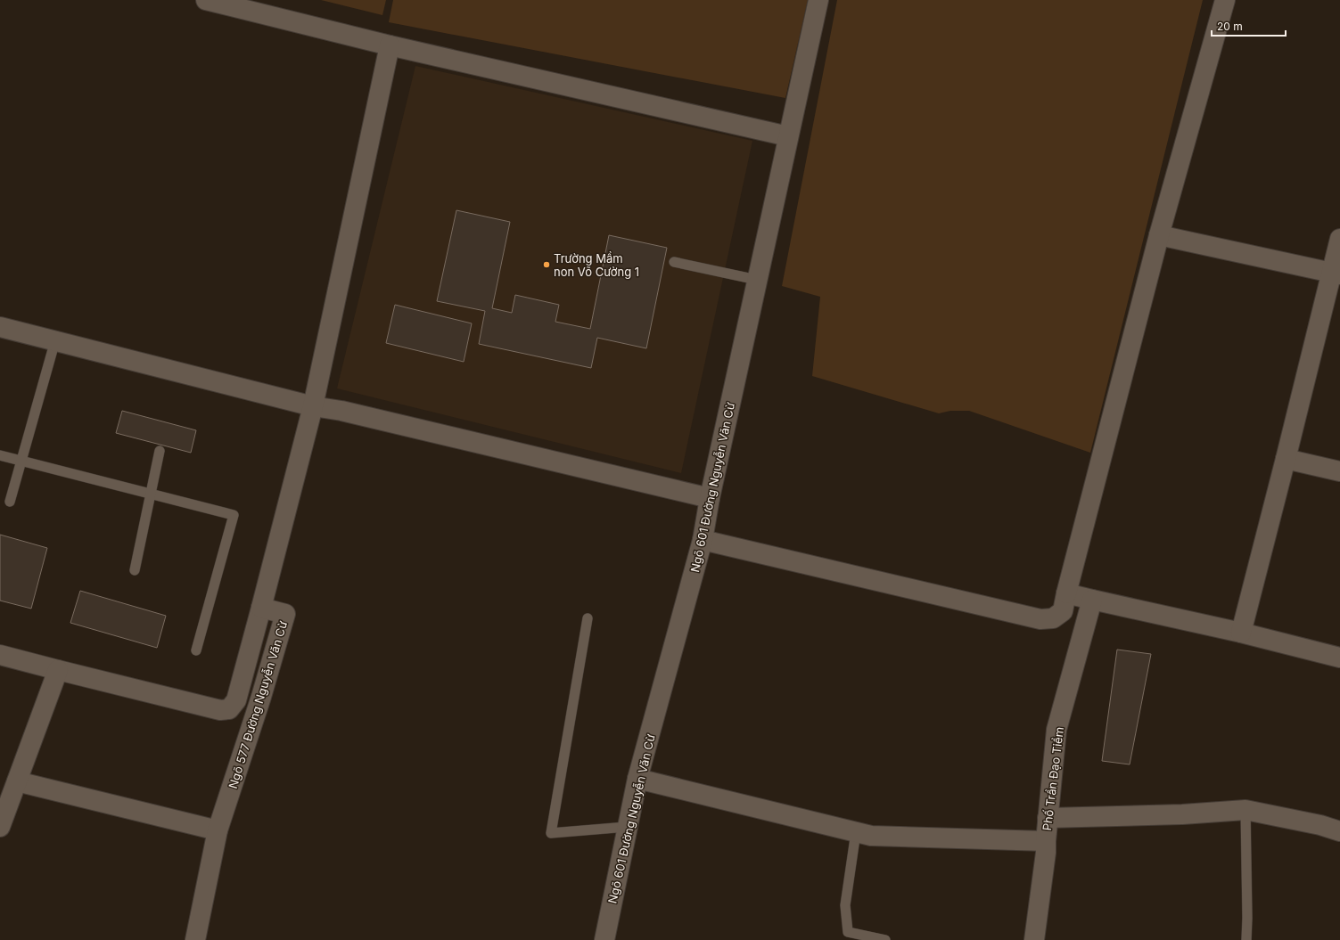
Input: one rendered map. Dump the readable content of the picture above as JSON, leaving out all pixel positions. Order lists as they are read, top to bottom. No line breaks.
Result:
{"streets":{"street":["Ngõ 601 Đường Nguyễn Văn Cừ","Ngõ 577 Đường Nguyễn Văn Cừ","Phố Trần Đạo Tiềm"]},"places":["Trường Mầm non Võ Cường 1"],"scale_bar":"20 m"}
